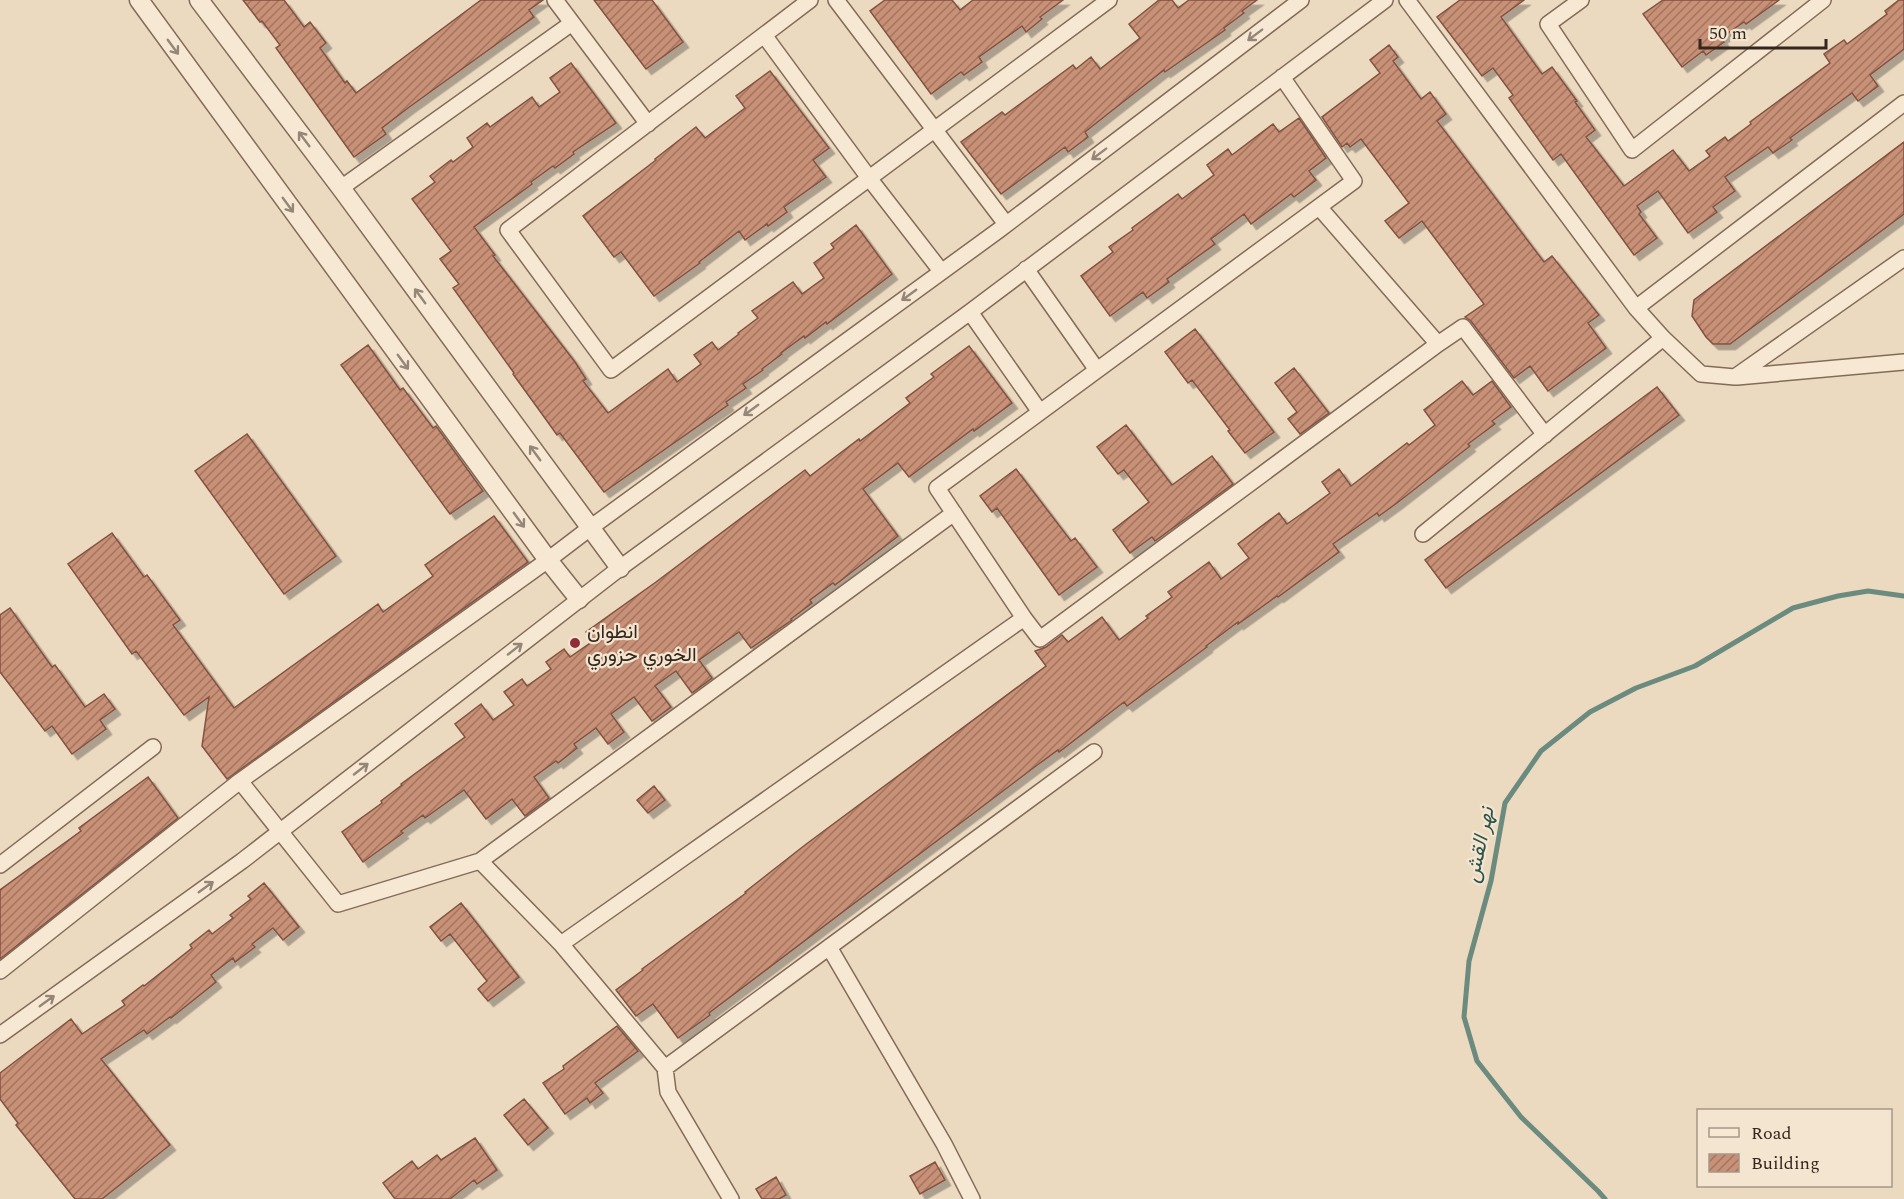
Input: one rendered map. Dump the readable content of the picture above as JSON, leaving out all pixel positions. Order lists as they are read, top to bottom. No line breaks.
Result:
{"water":["نهر القش"],"places":["انطوان الخوري حزوري"],"legend":["Road","Building"],"scale_bar":"50 m"}
